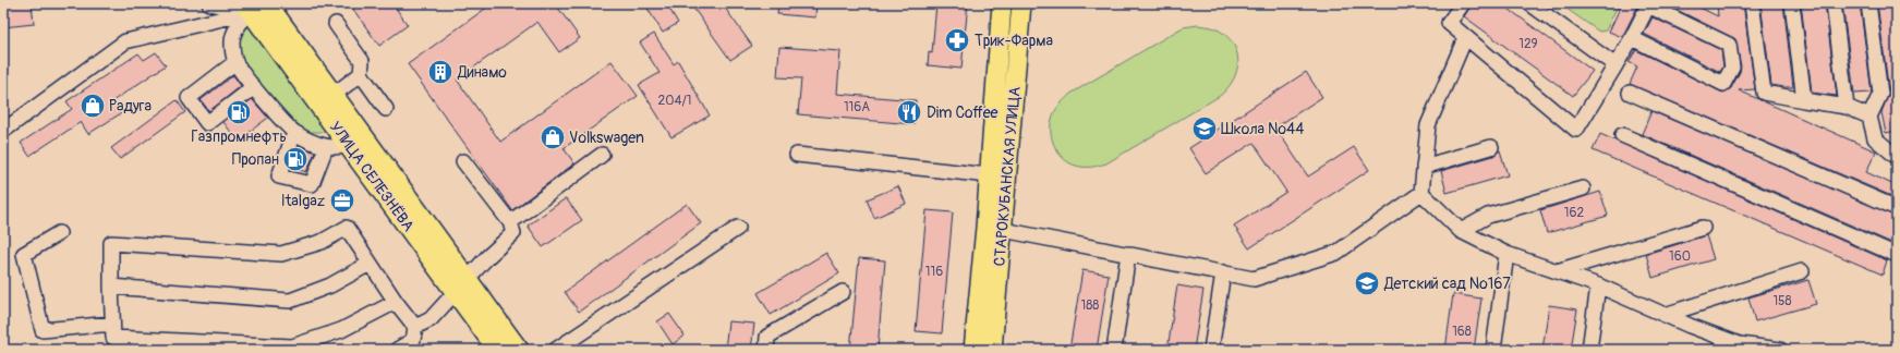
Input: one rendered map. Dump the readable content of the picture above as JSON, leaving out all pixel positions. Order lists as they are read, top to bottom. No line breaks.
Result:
{"streets":{"main road":["УЛИЦА СЕЛЕЗНЁВА","СТАРОКУБАНСКАЯ УЛИЦА"]},"places":{"pharmacy":["Трик-Фарма"],"building":["Динамо"],"shop":["Радуга","Volkswagen"],"fuel station":["Газпромнефть","Пропан"],"restaurant":["Dim Coffee"],"school or university":["Школа №44","Детский сад №167"],"office":["Italgaz"]},"house_numbers":["129","204/1","116А","162","160","116","158","188","168"]}
